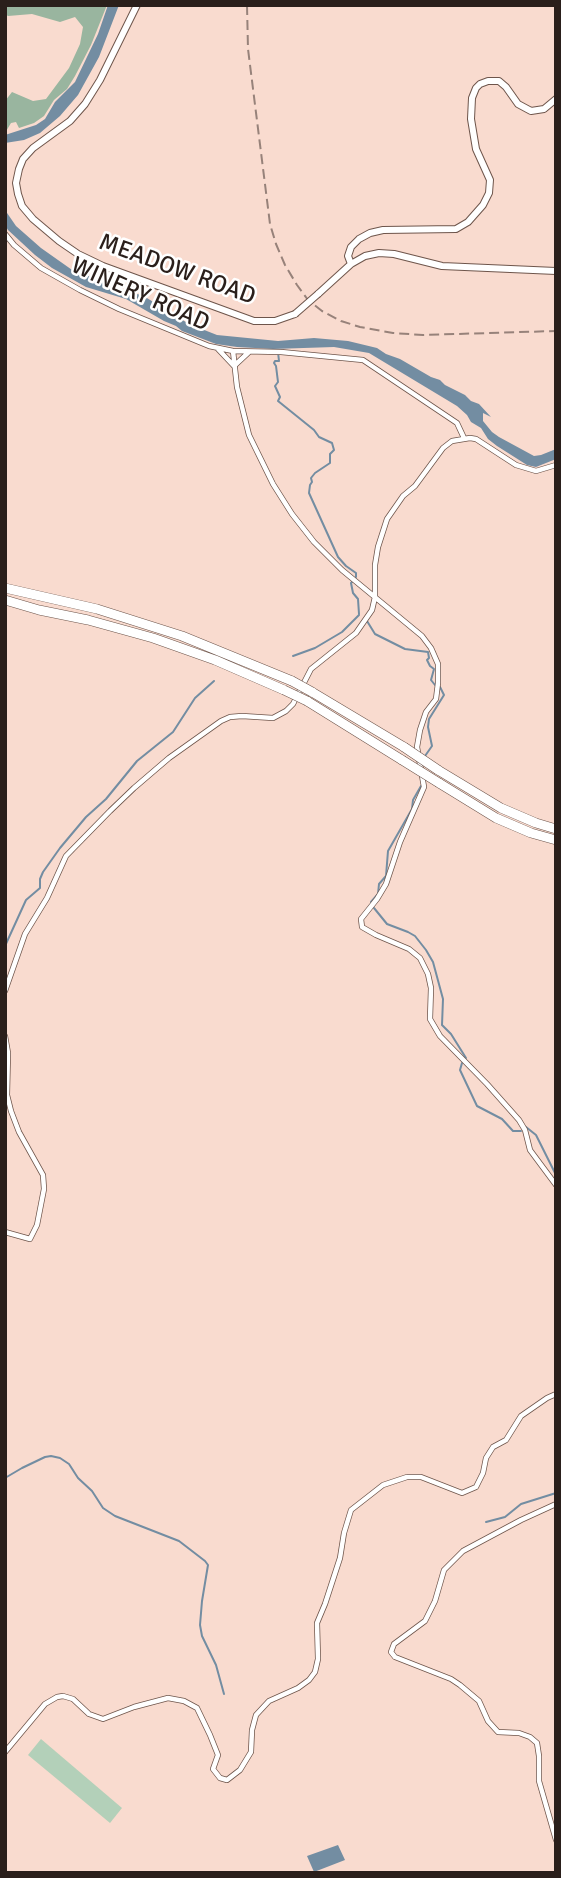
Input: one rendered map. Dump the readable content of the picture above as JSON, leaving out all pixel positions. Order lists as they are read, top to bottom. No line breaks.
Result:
{"streets":{"main road":["MEADOW ROAD"],"street":["WINERY ROAD"]}}
